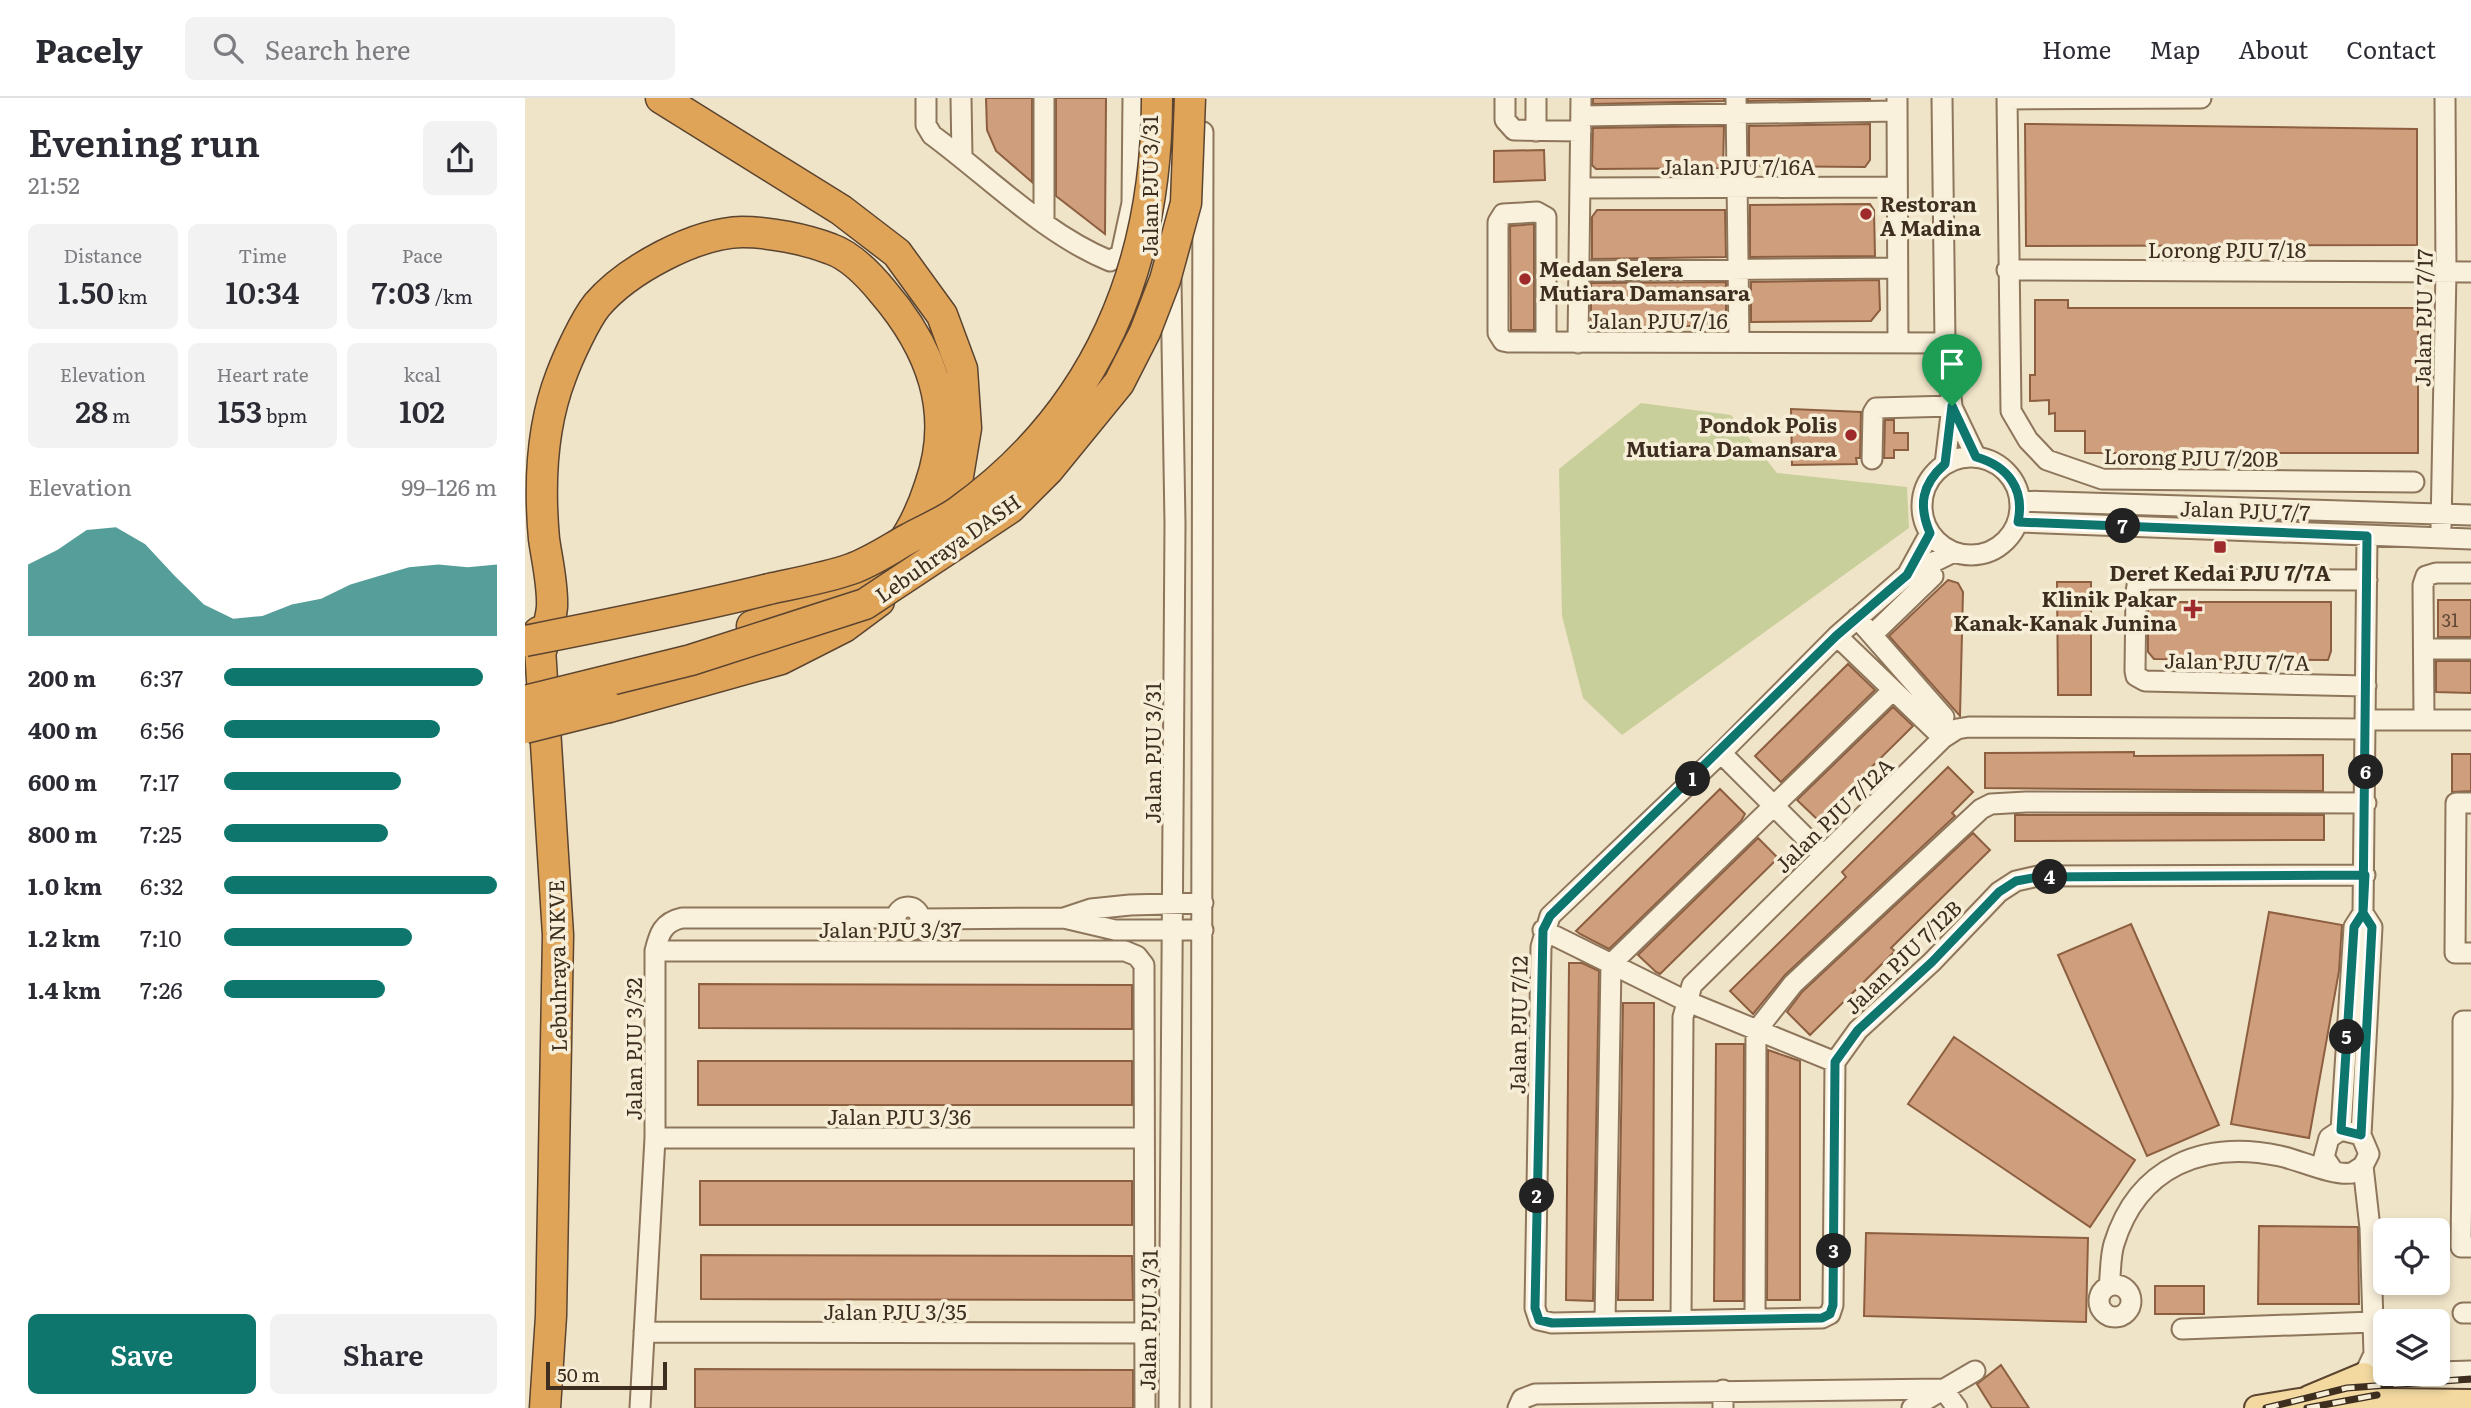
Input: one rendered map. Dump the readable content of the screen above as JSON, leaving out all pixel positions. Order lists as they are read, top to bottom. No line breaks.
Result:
{"streets":{"highway":["Lebuhraya DASH","Lebuhraya NKVE"],"street":["Jalan PJU 7/16A","Jalan PJU 3/31","Lorong PJU 7/18","Jalan PJU 7/17","Jalan PJU 7/16","Lorong PJU 7/20B","Jalan PJU 7/7","Jalan PJU 7/7A","Jalan PJU 7/12A","Jalan PJU 3/37","Jalan PJU 7/12B","Jalan PJU 7/12","Jalan PJU 3/32","Jalan PJU 3/36","Jalan PJU 3/35"]},"crossings":[["Jalan PJU 7/16A","Jalan PJU 7/16"],["Lorong PJU 7/18","Jalan PJU 7/17"],["Lorong PJU 7/18","Lorong PJU 7/20B"],["Jalan PJU 7/17","Jalan PJU 7/7"],["Jalan PJU 7/7","Jalan PJU 7/12"],["Lebuhraya DASH","Lebuhraya NKVE"],["Jalan PJU 3/37","Jalan PJU 3/32"],["Jalan PJU 3/37","Jalan PJU 3/36"],["Jalan PJU 3/32","Jalan PJU 3/36"],["Jalan PJU 3/32","Jalan PJU 3/35"]],"places":{"other":["Restoran A Madina","Medan Selera Mutiara Damansara","Pondok Polis Mutiara Damansara"],"transit":["Deret Kedai PJU 7/7A"],"health":["Klinik Pakar Kanak-Kanak Junina"]},"house_numbers":["31"],"scale_bar":"50 m","page":{"header":"Pacely","search":"Search here","nav":["Home","Map","About","Contact"],"heading":["Evening run","21:52"],"stats":[["Distance","1.50 km"],["Time","10:34"],["Pace","7:03 /km"],["Elevation","28 m"],["Heart rate","153 bpm"],["kcal","102"]],"chart":["Elevation","99–126 m"],"pins":["7","6","1","4","5","2","3"],"list":[{"name":"200 m","note":"6:37"},{"name":"400 m","note":"6:56"},{"name":"600 m","note":"7:17"},{"name":"800 m","note":"7:25"},{"name":"1.0 km","note":"6:32"},{"name":"1.2 km","note":"7:10"},{"name":"1.4 km","note":"7:26"}],"buttons":["Save","Share"],"scale":"50 m"}}
